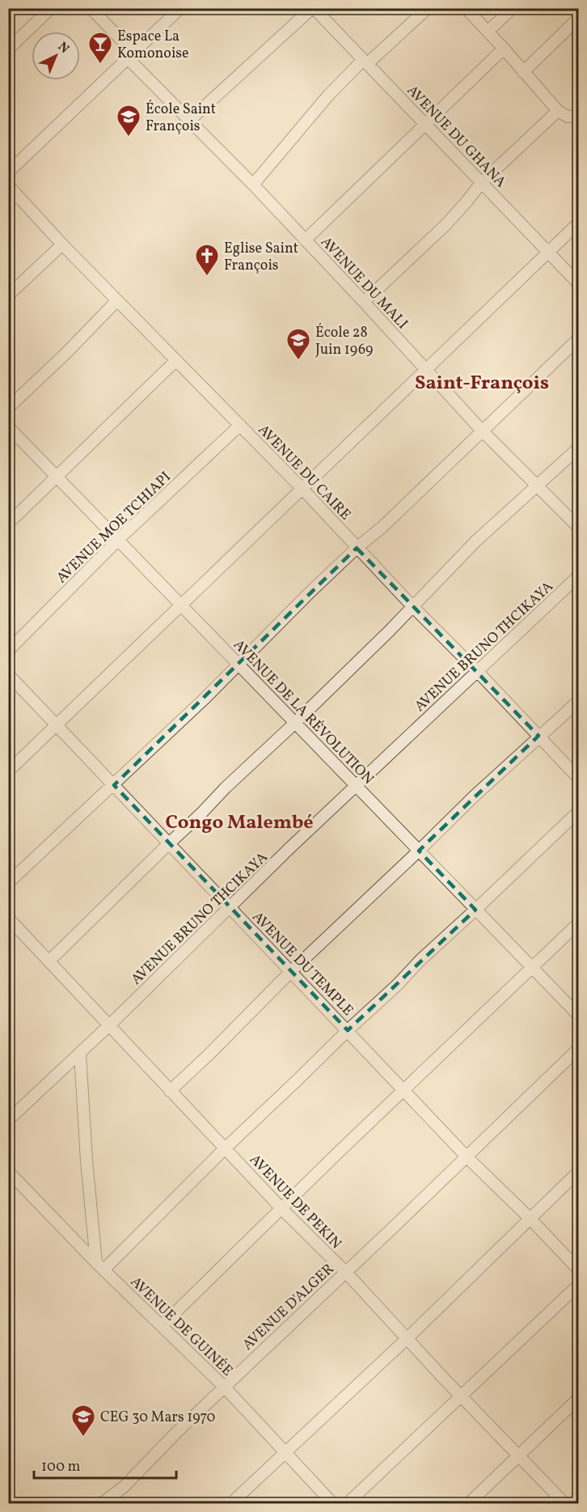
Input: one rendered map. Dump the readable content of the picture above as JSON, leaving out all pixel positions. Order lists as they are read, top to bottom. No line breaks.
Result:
{"streets":{"street":["AVENUE DU GHANA","AVENUE DU MALI","AVENUE DU CAIRE","AVENUE MOE TCHIAPI","AVENUE BRUNO THCIKAYA","AVENUE DE LA RÉVOLUTION","AVENUE DU TEMPLE","AVENUE DE PEKIN","AVENUE D'ALGER","AVENUE DE GUINÉE"]},"crossings":[["AVENUE DU CAIRE","AVENUE MOE TCHIAPI"],["AVENUE DU CAIRE","AVENUE BRUNO THCIKAYA"],["AVENUE MOE TCHIAPI","AVENUE DE LA RÉVOLUTION"],["AVENUE BRUNO THCIKAYA","AVENUE DE LA RÉVOLUTION"],["AVENUE BRUNO THCIKAYA","AVENUE DU TEMPLE"],["AVENUE BRUNO THCIKAYA","AVENUE DE PEKIN"],["AVENUE DU TEMPLE","AVENUE D'ALGER"],["AVENUE DE PEKIN","AVENUE D'ALGER"],["AVENUE D'ALGER","AVENUE DE GUINÉE"]],"districts":["Saint-François","Congo Malembé"],"places":{"bar":["Espace La Komonoise"],"school or university":["École Saint François","École 28 Juin 1969","CEG 30 Mars 1970"],"church":["Eglise Saint François"]},"scale_bar":"100 m","north":"top right"}
